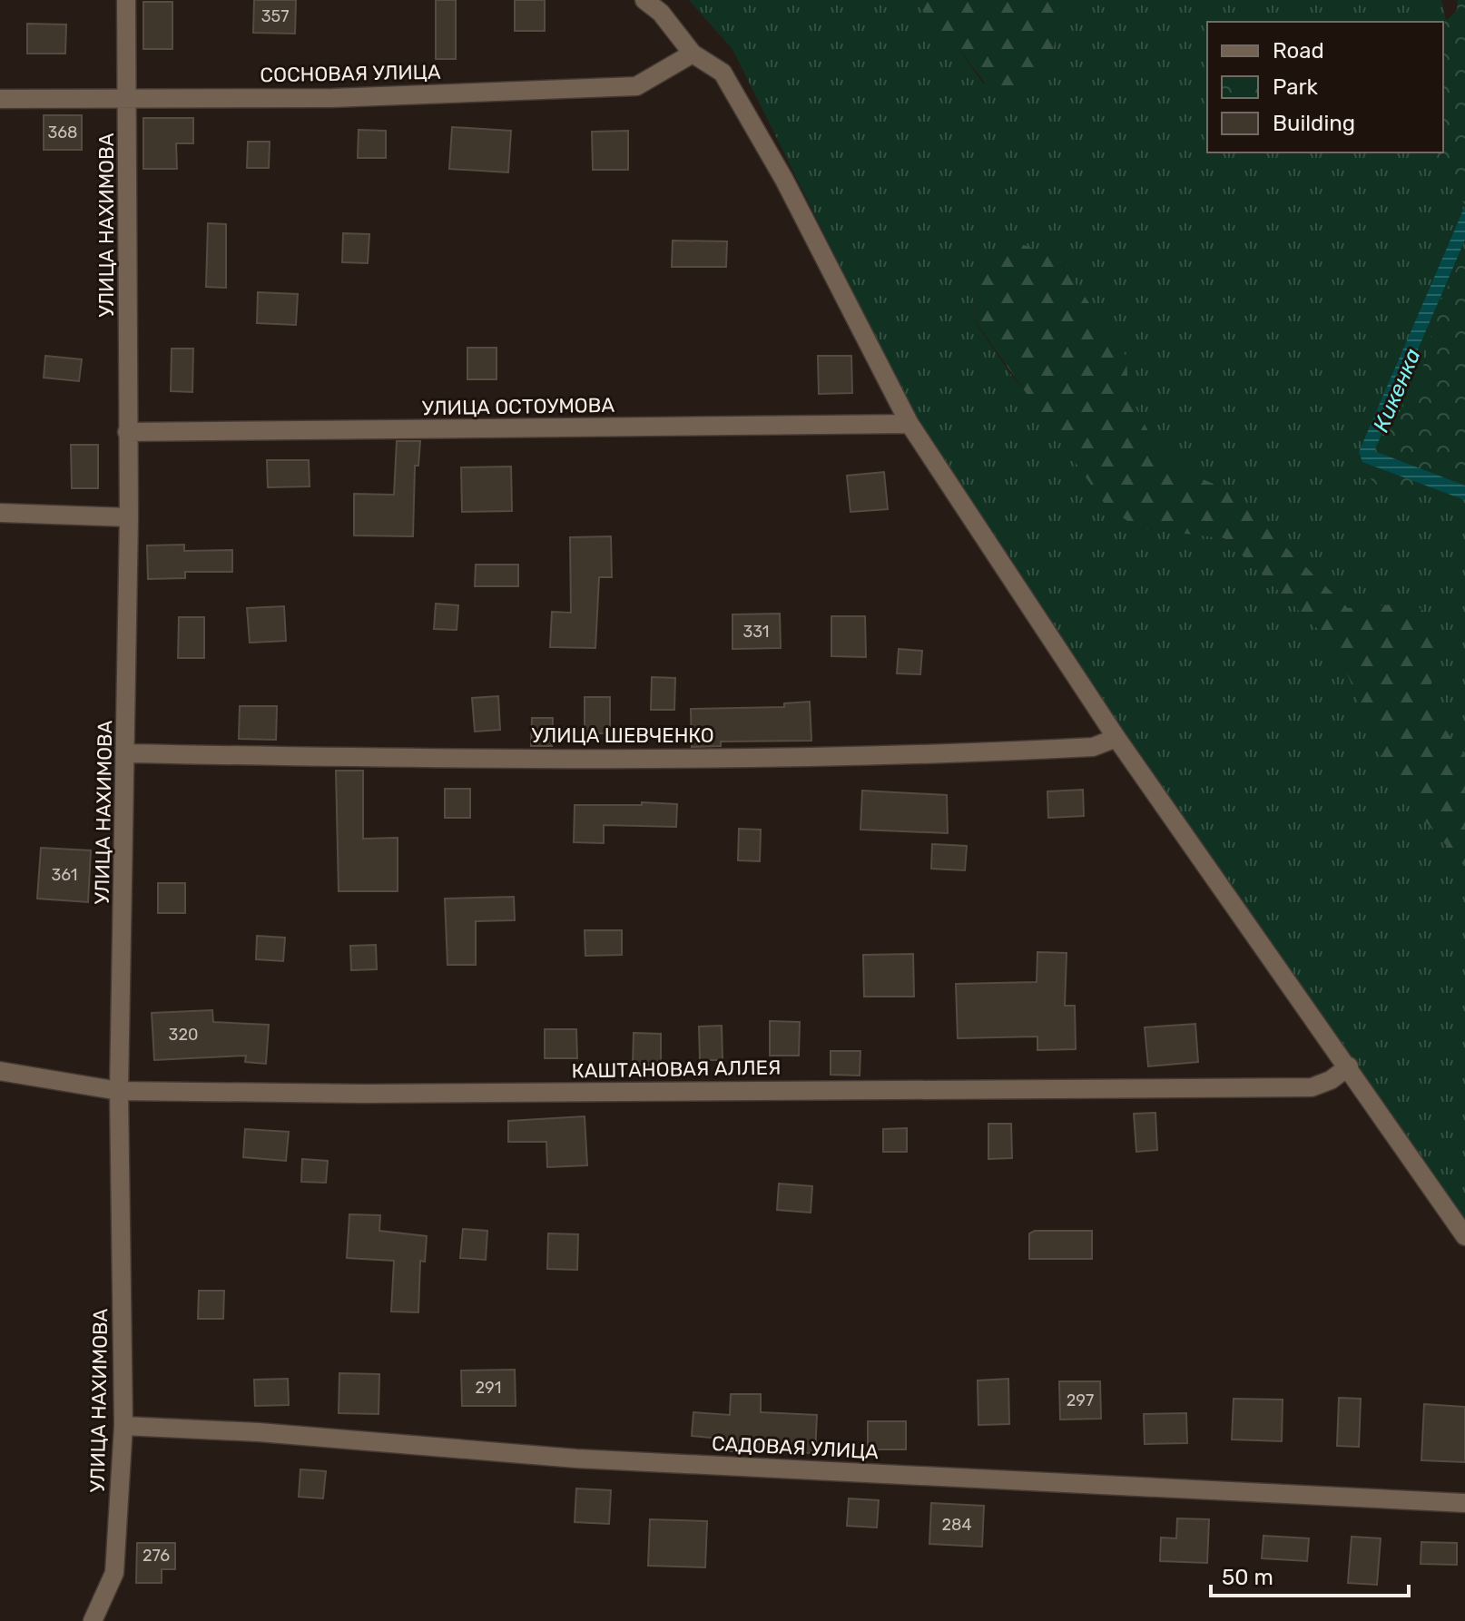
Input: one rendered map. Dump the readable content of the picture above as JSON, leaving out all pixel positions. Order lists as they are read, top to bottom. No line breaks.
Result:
{"streets":{"street":["СОСНОВАЯ УЛИЦА","УЛИЦА НАХИМОВА","УЛИЦА ОСТОУМОВА","УЛИЦА ШЕВЧЕНКО","КАШТАНОВАЯ АЛЛЕЯ","САДОВАЯ УЛИЦА"]},"crossings":[["СОСНОВАЯ УЛИЦА","УЛИЦА НАХИМОВА"],["УЛИЦА НАХИМОВА","УЛИЦА ОСТОУМОВА"],["УЛИЦА НАХИМОВА","УЛИЦА ШЕВЧЕНКО"],["УЛИЦА НАХИМОВА","КАШТАНОВАЯ АЛЛЕЯ"],["УЛИЦА НАХИМОВА","САДОВАЯ УЛИЦА"]],"water":["Кикенка"],"house_numbers":["357","368","331","361","320","291","297","284","276"],"legend":["Road","Park","Building"],"scale_bar":"50 m"}
